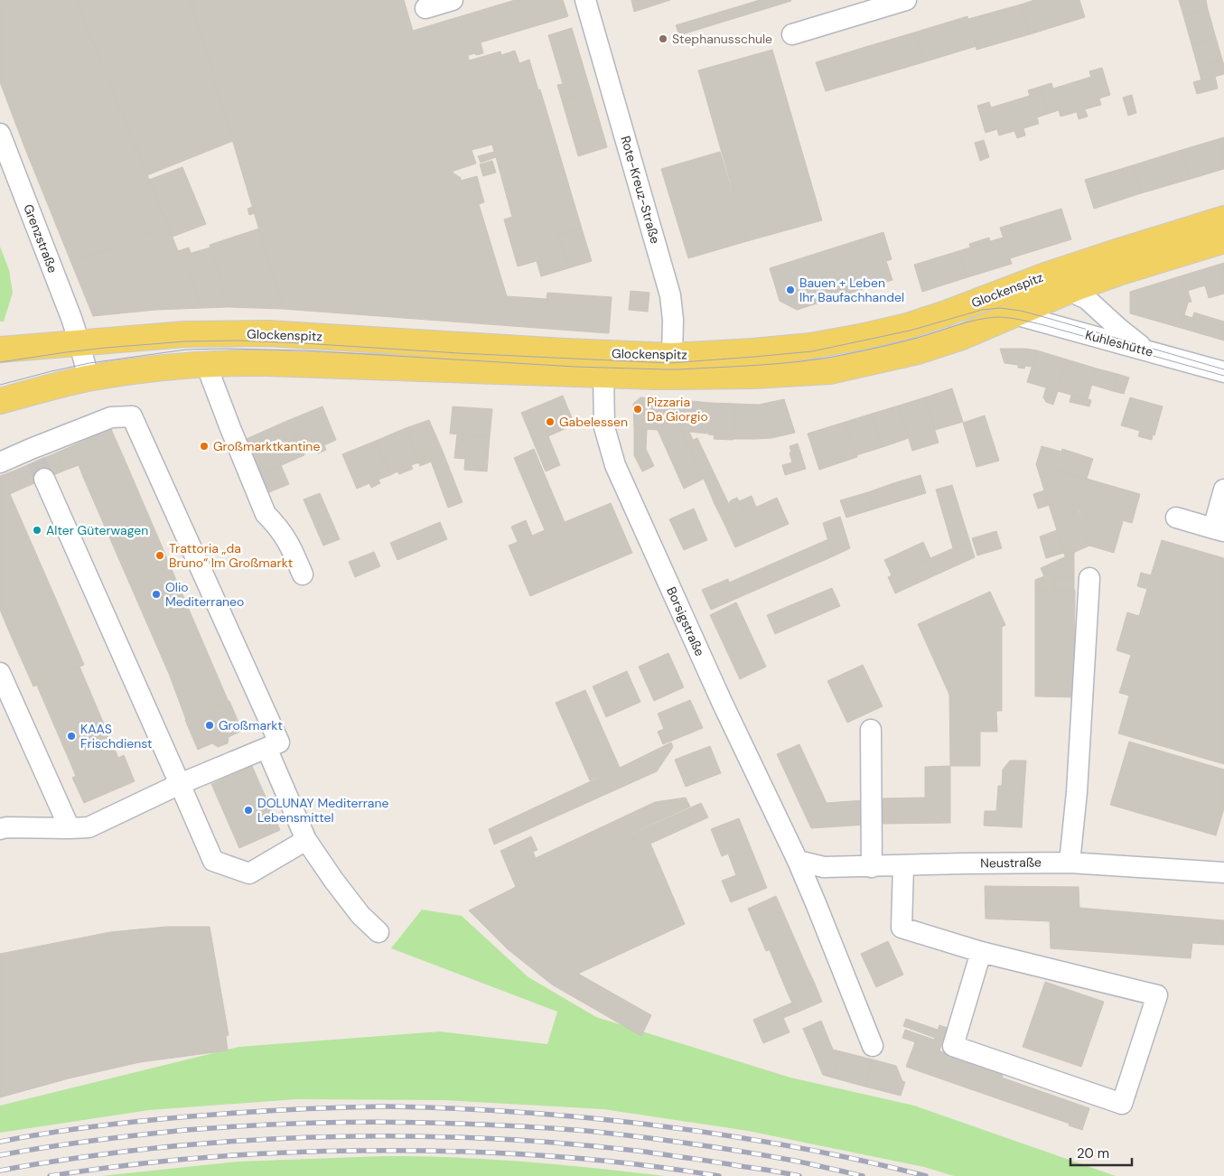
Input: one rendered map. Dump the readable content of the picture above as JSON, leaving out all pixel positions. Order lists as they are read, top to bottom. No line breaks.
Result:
{"streets":{"main road":["Glockenspitz"],"street":["Rote-Kreuz-Straße","Grenzstraße","Kuhleshütte","Borsigstraße","Neustraße"]},"crossings":[["Rote-Kreuz-Straße","Glockenspitz"],["Grenzstraße","Glockenspitz"],["Glockenspitz","Kuhleshütte"],["Glockenspitz","Borsigstraße"],["Borsigstraße","Neustraße"]],"places":["Stephanusschule","Bauen + Leben Ihr Baufachhandel","Pizzaria Da Giorgio","Gabelessen","Großmarktkantine","Alter Güterwagen","Trattoria „da Bruno“ Im Großmarkt","Olio Mediterraneo","Großmarkt","KAAS Frischdienst","DOLUNAY Mediterrane Lebensmittel"],"scale_bar":"20 m"}
